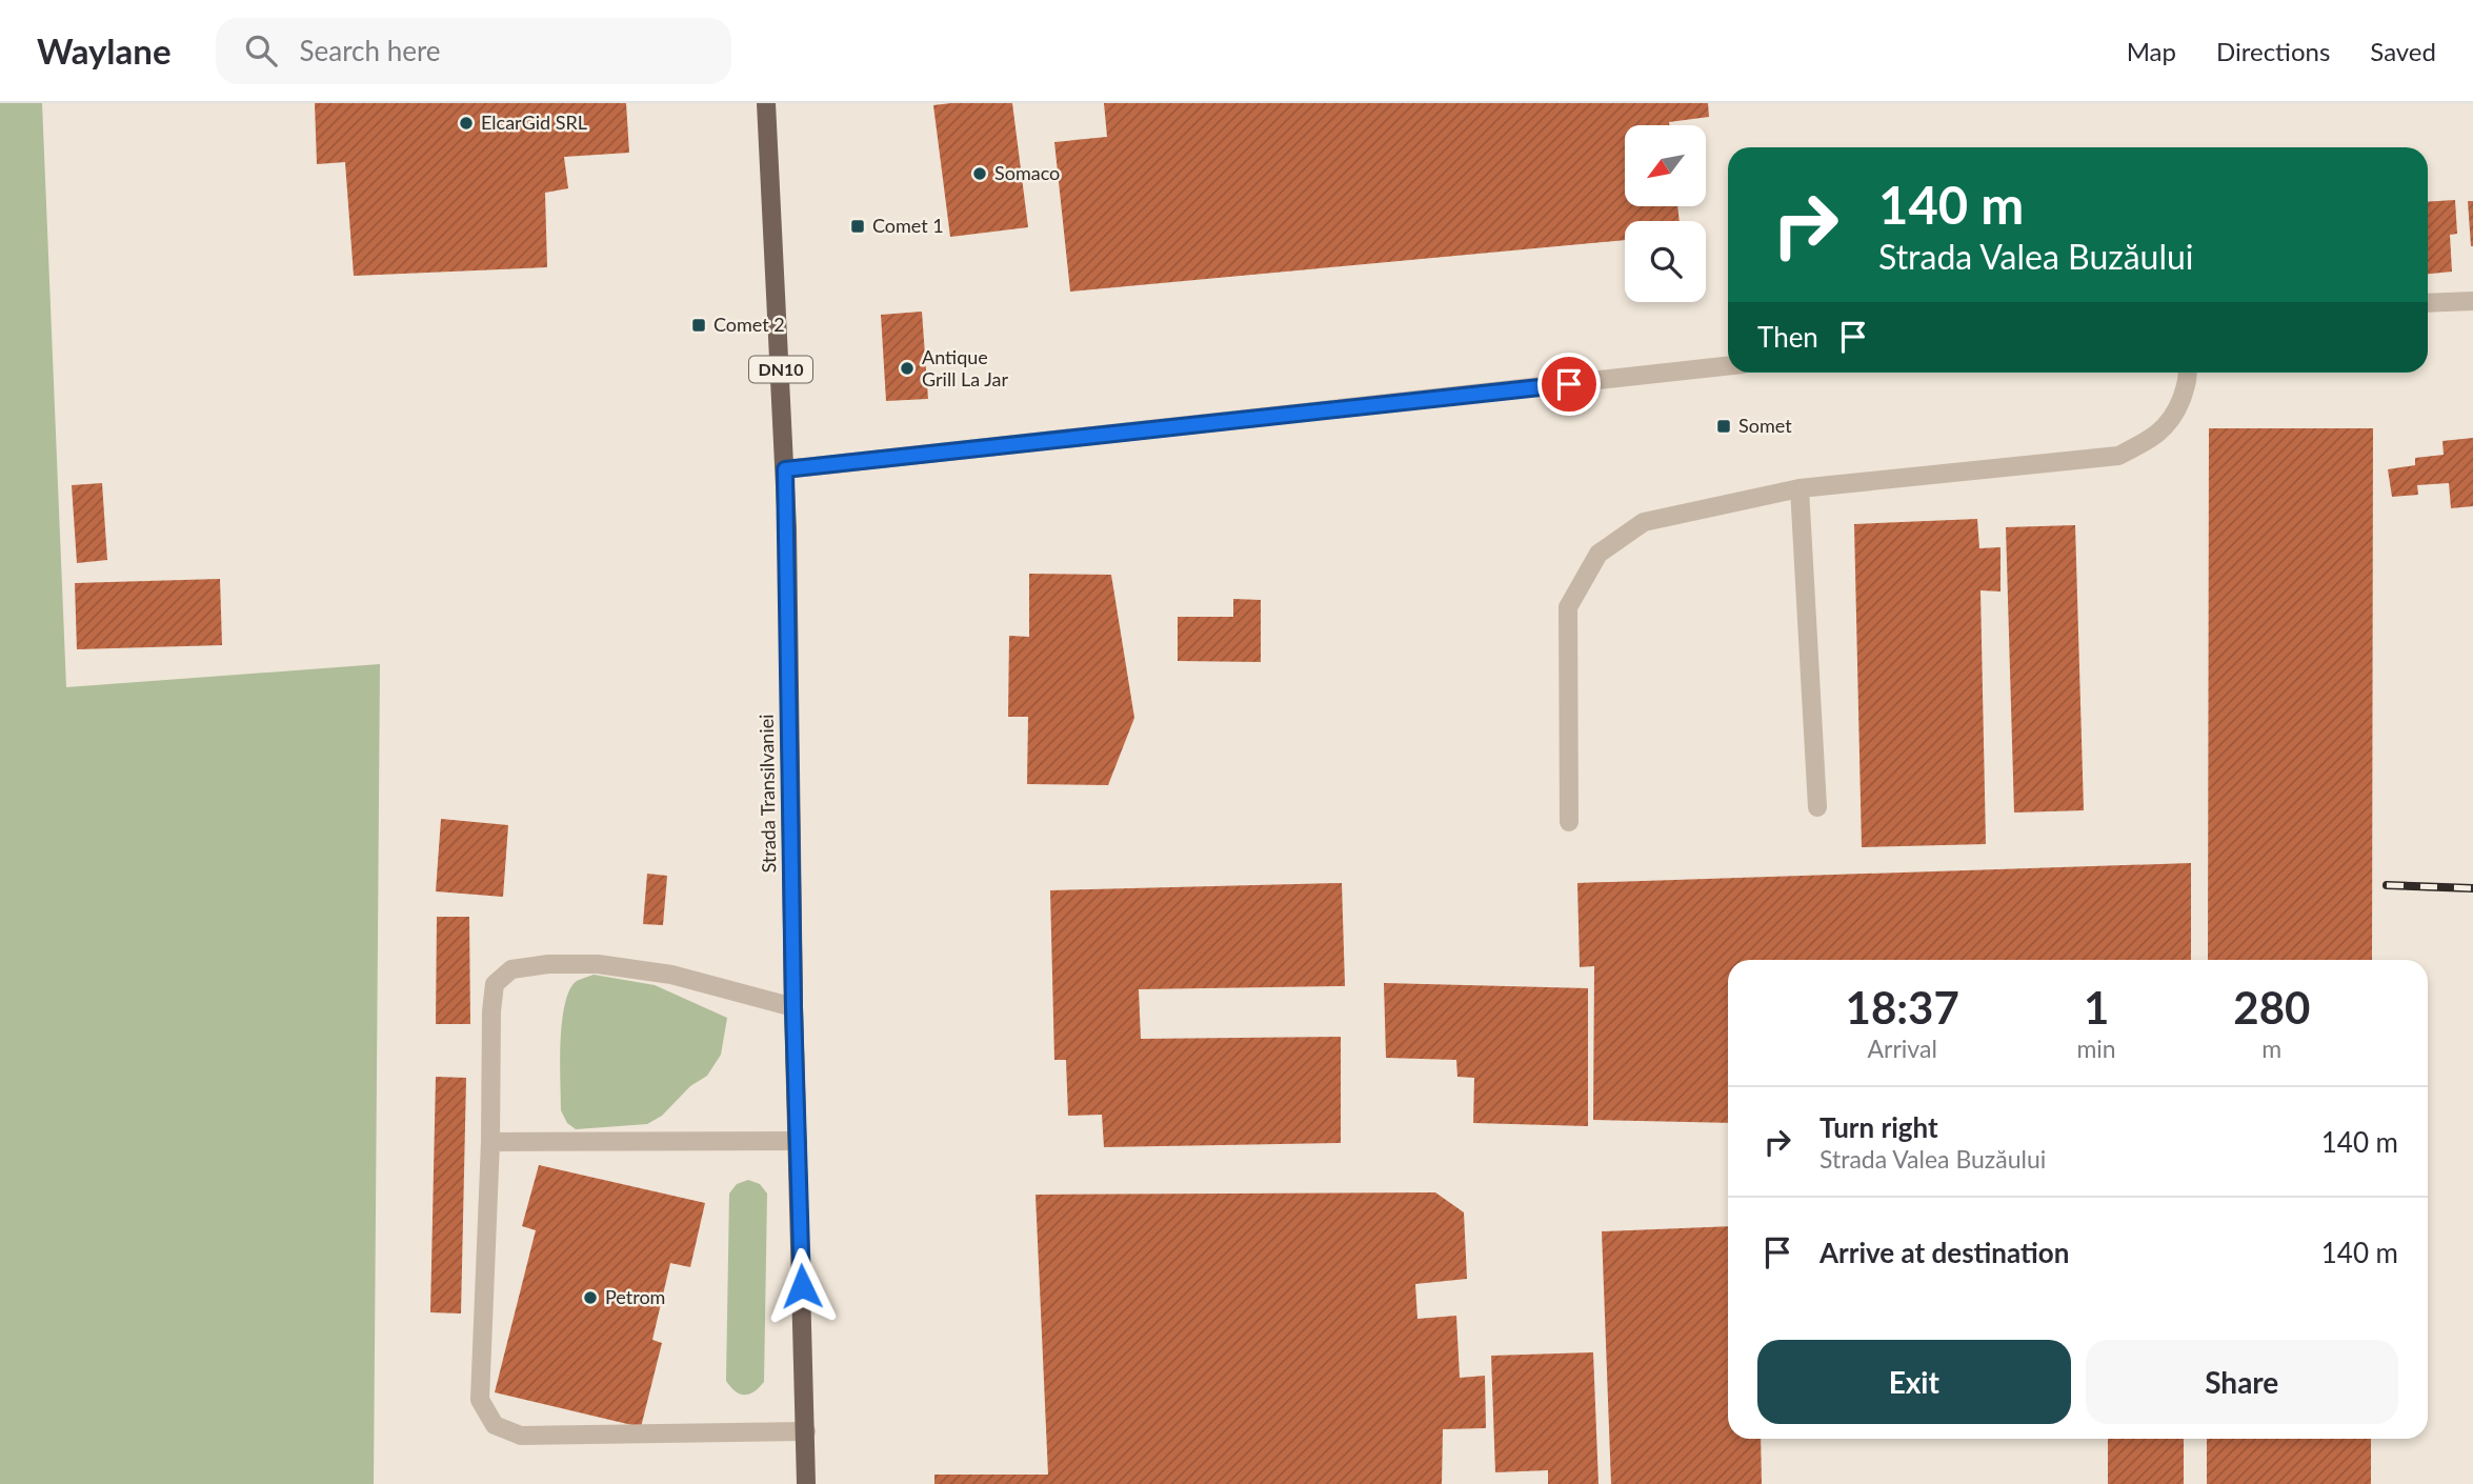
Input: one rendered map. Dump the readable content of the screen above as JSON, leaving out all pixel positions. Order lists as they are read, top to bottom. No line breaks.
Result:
{"streets":{"main road":["DN10","Strada Transilvaniei"]},"places":{"other":["ElcarGid SRL","Somaco","Antique Grill La Jar","Petrom"],"transit":["Comet 1","Comet 2","Somet"]},"north":"bottom left","page":{"header":"Waylane","search":"Search here","nav":["Map","Directions","Saved"],"turn":["140 m","Strada Valea Buzăului"],"then":"Then","eta":["18:37","Arrival","1","min","280","m"],"list":[{"name":"Turn right","note":"Strada Valea Buzăului","value":"140 m"},{"name":"Arrive at destination","value":"140 m"}],"buttons":["Exit","Share"]}}
